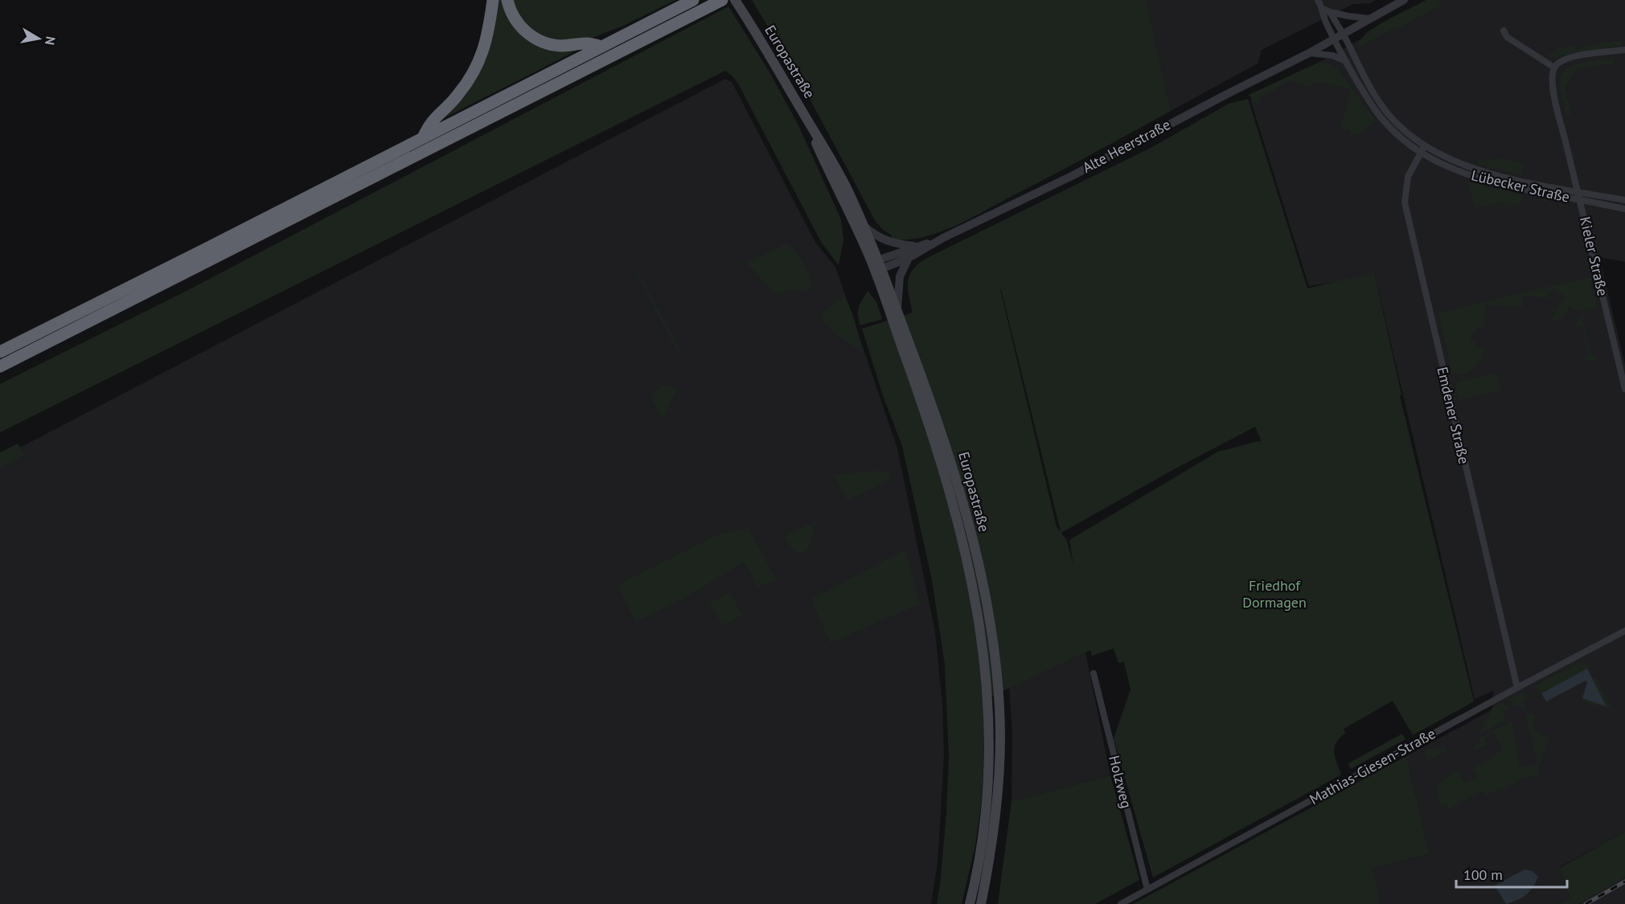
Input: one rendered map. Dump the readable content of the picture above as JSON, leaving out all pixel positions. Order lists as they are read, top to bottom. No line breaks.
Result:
{"streets":{"main road":["Europastraße"],"street":["Alte Heerstraße","Lübecker Straße","Kieler Straße","Emdener Straße","Mathias-Giesen-Straße","Holzweg"]},"crossings":[["Europastraße","Alte Heerstraße"],["Alte Heerstraße","Lübecker Straße"],["Lübecker Straße","Kieler Straße"],["Lübecker Straße","Emdener Straße"],["Emdener Straße","Mathias-Giesen-Straße"],["Mathias-Giesen-Straße","Holzweg"]],"parks":["Friedhof Dormagen"],"scale_bar":"100 m","north":"right"}
